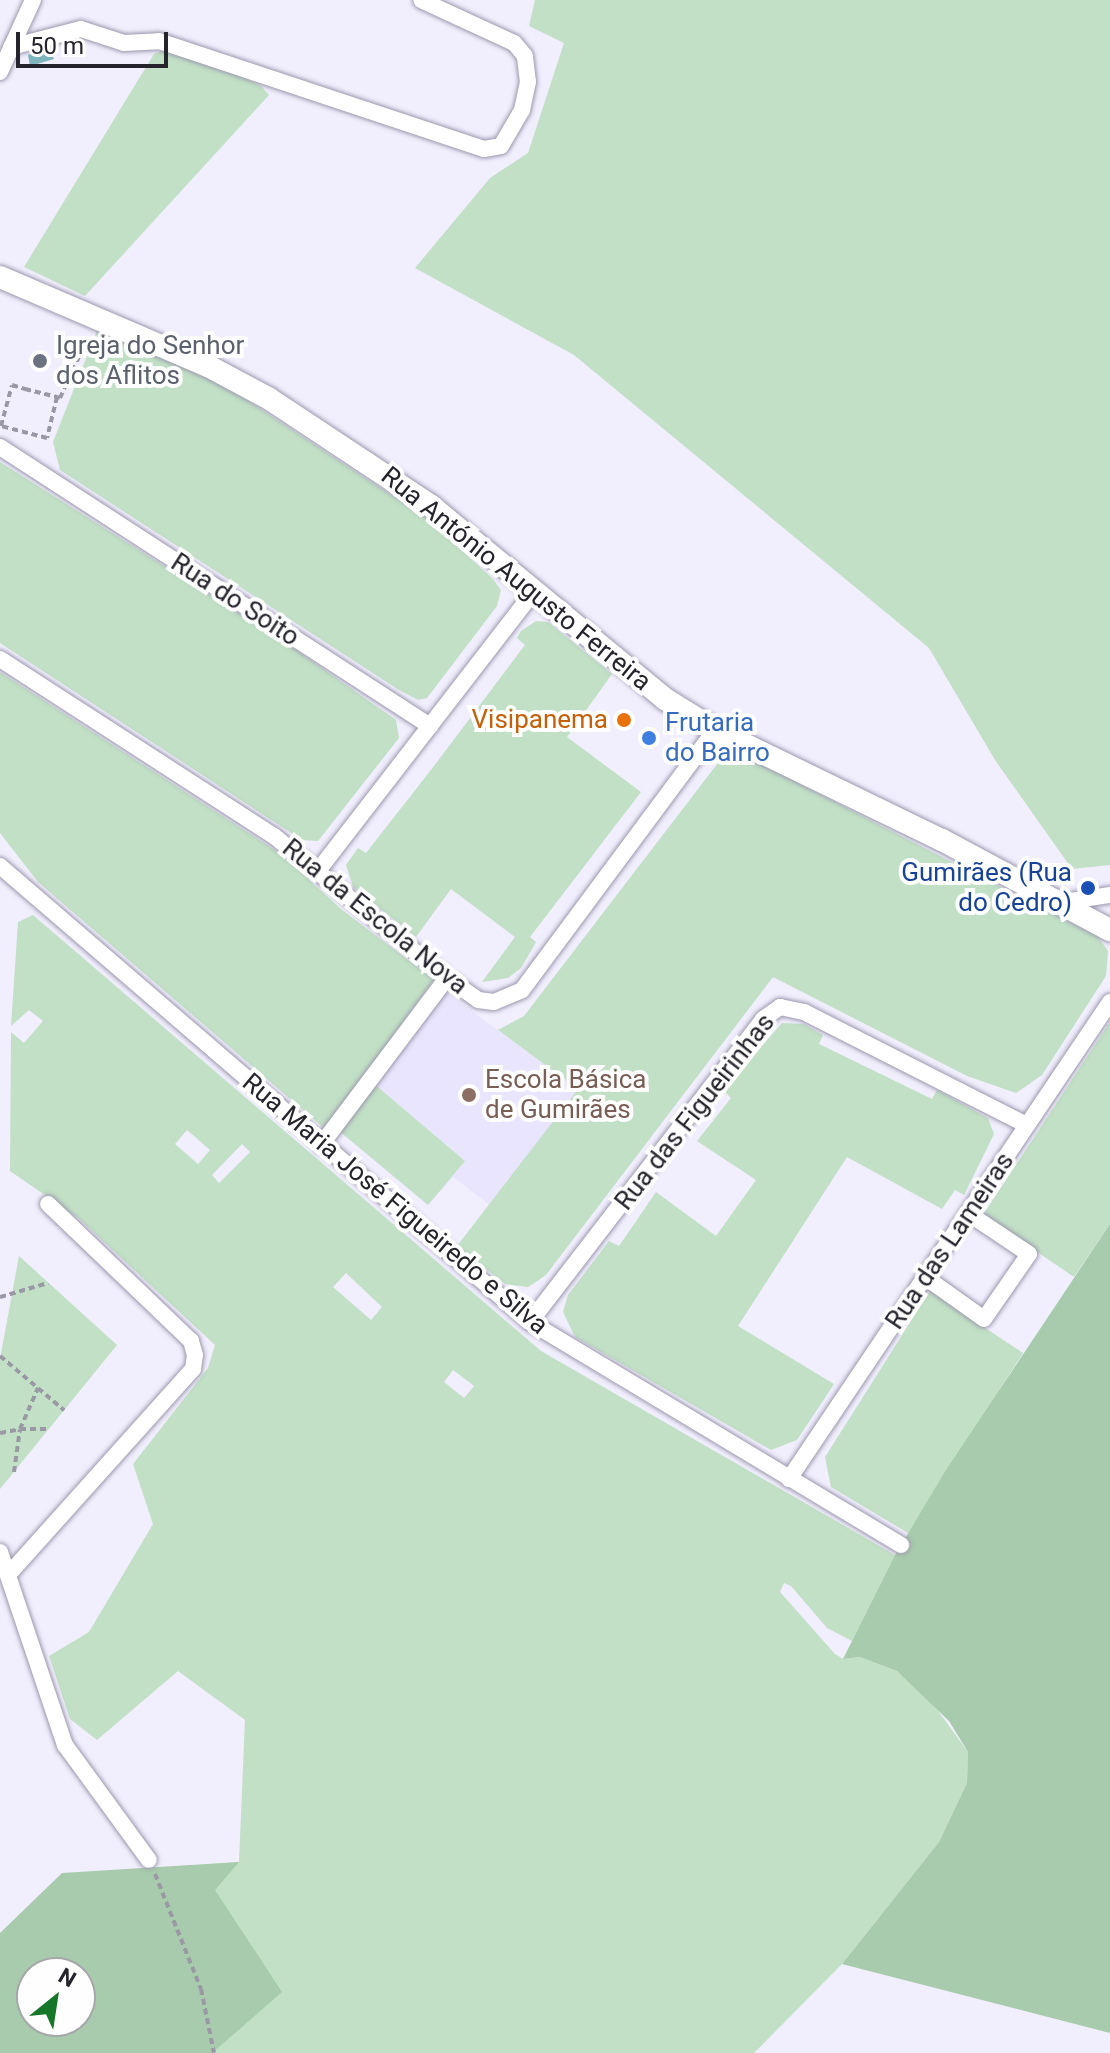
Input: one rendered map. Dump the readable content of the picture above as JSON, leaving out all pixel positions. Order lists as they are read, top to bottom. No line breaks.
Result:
{"streets":{"street":["Rua António Augusto Ferreira","Rua do Soito","Rua da Escola Nova","Rua das Figueirinhas","Rua Maria José Figueiredo e Silva","Rua das Lameiras"]},"crossings":[["Rua António Augusto Ferreira","Rua da Escola Nova"],["Rua das Figueirinhas","Rua Maria José Figueiredo e Silva"],["Rua das Figueirinhas","Rua das Lameiras"],["Rua Maria José Figueiredo e Silva","Rua das Lameiras"]],"places":["Igreja do Senhor dos Aflitos","Visipanema","Frutaria do Bairro","Gumirães (Rua do Cedro)","Escola Básica de Gumirães"],"scale_bar":"50 m","north":"top right"}
